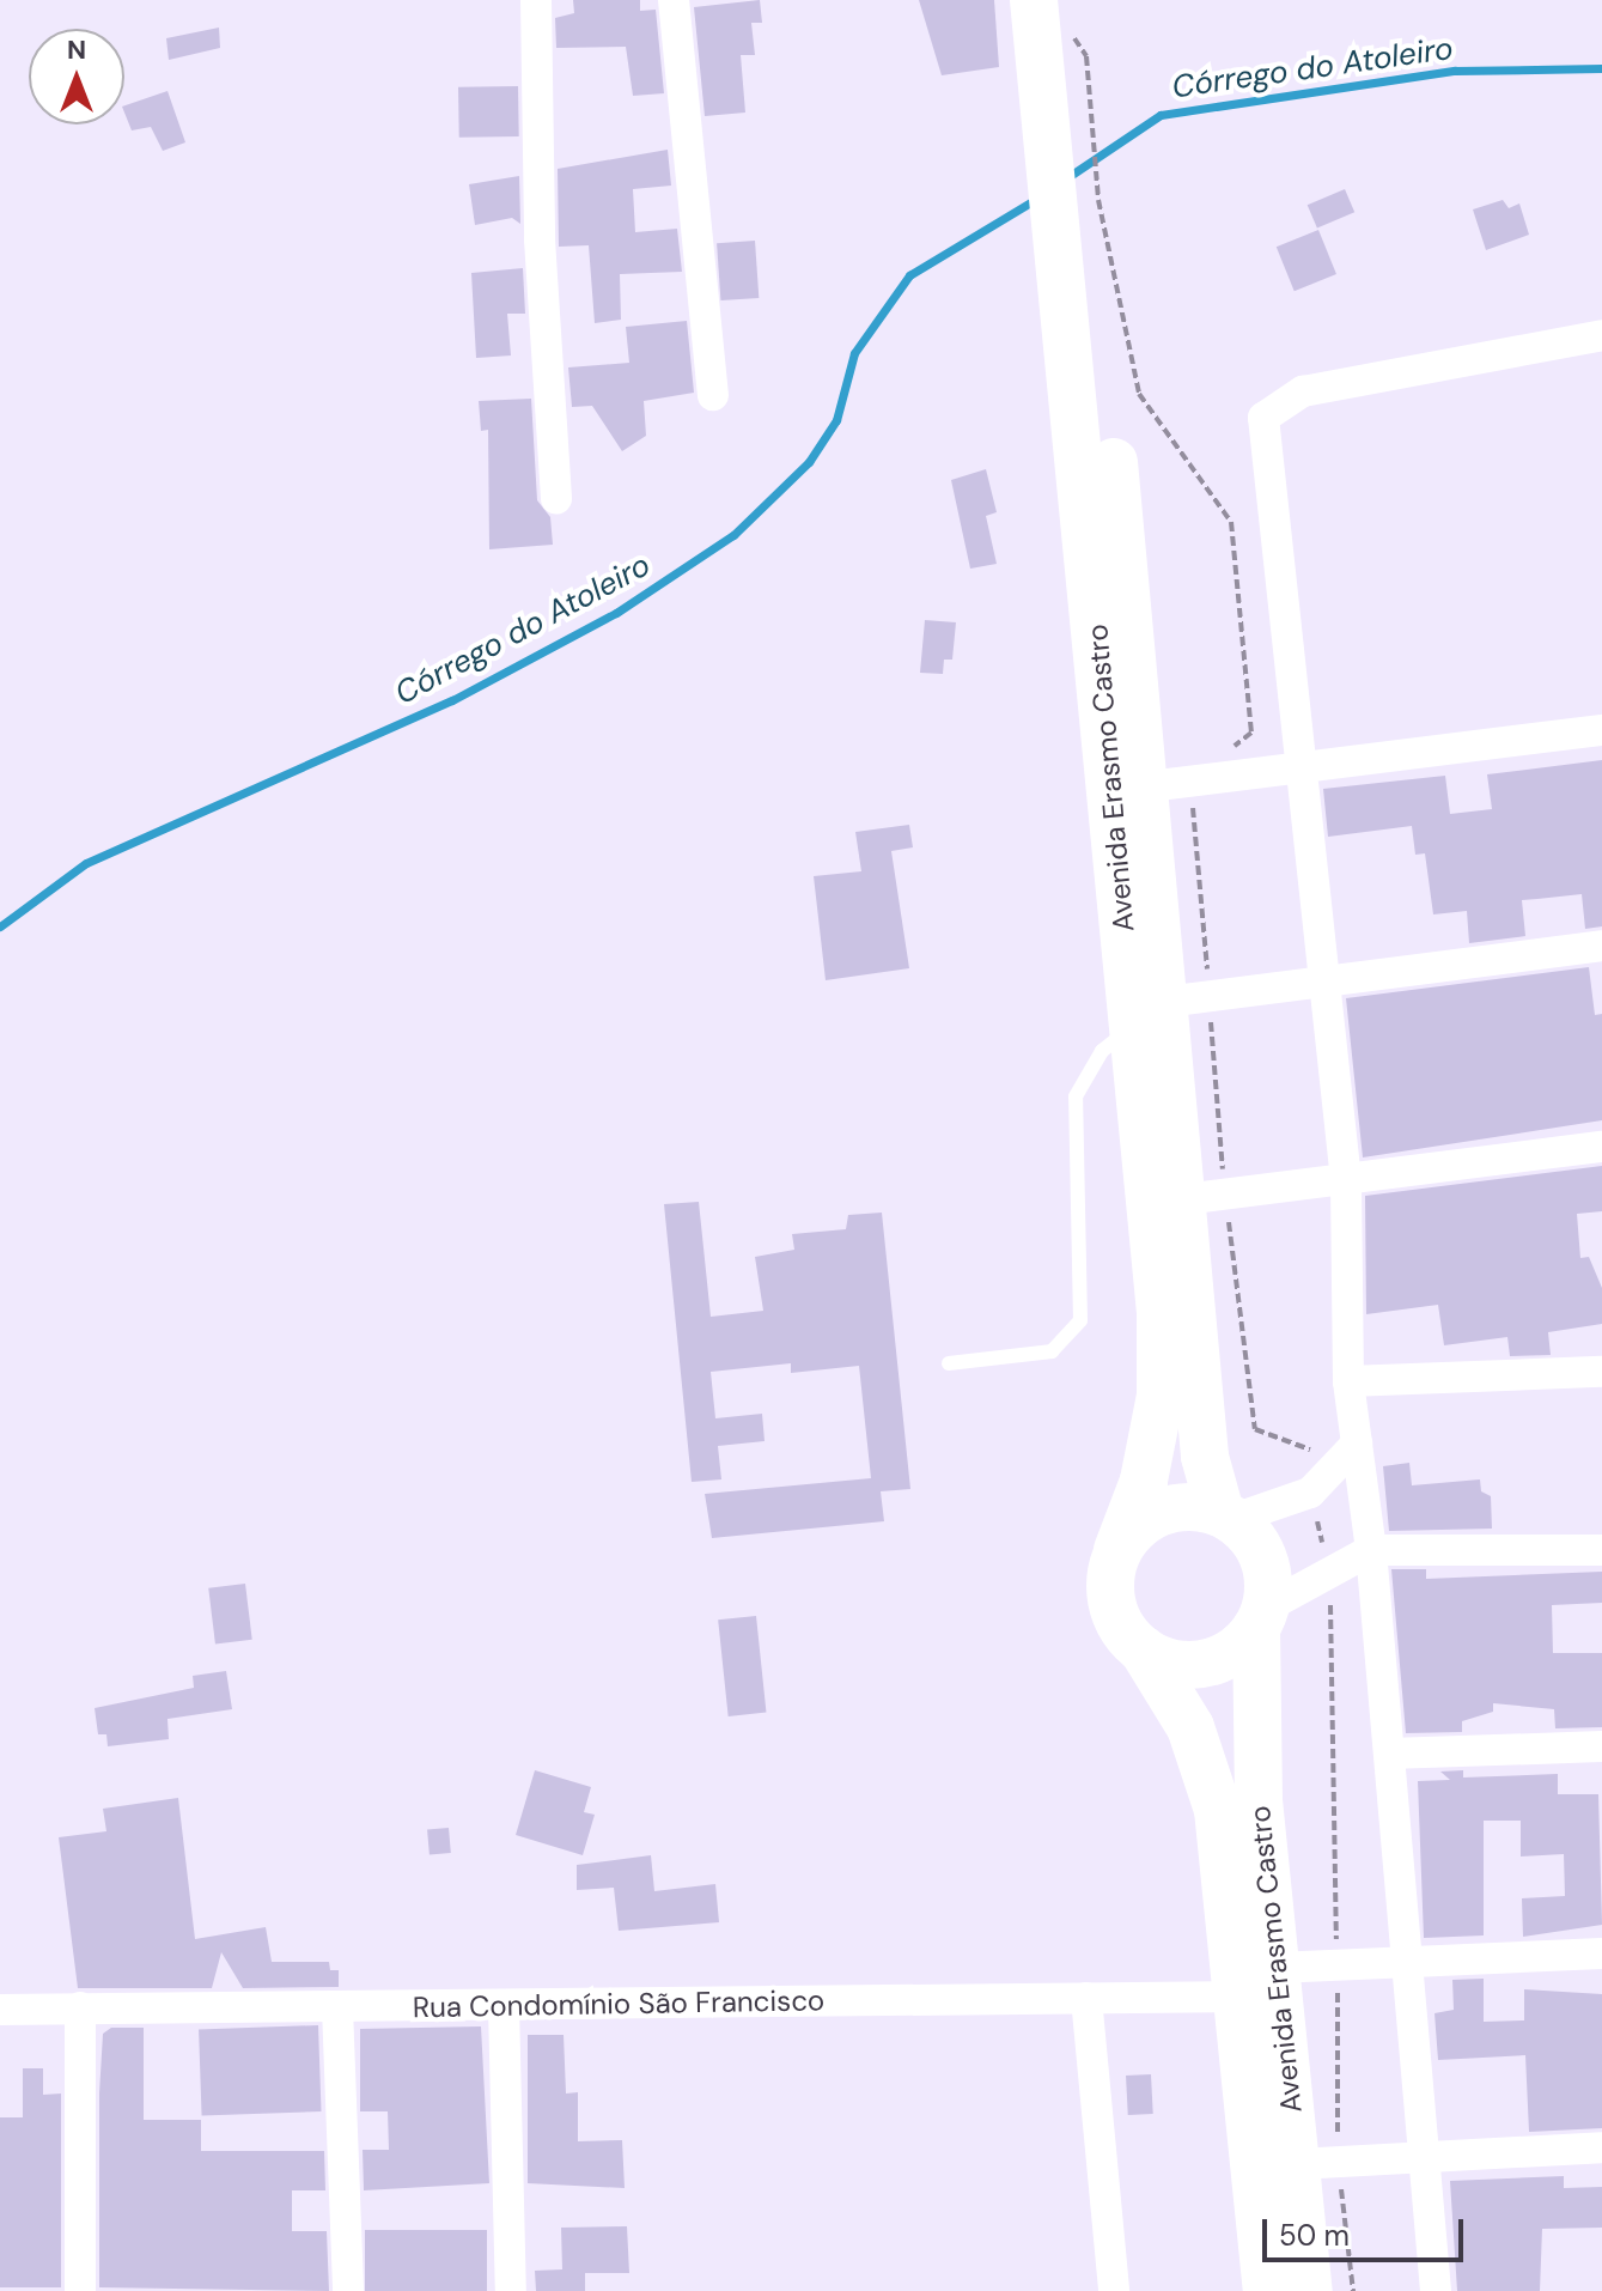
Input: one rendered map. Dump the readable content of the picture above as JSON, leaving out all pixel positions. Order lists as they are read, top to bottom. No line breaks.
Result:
{"streets":{"main road":["Avenida Erasmo Castro"],"street":["Rua Condomínio São Francisco"]},"crossings":[["Avenida Erasmo Castro","Rua Condomínio São Francisco"]],"water":["Córrego do Atoleiro"],"scale_bar":"50 m","north":"top"}
